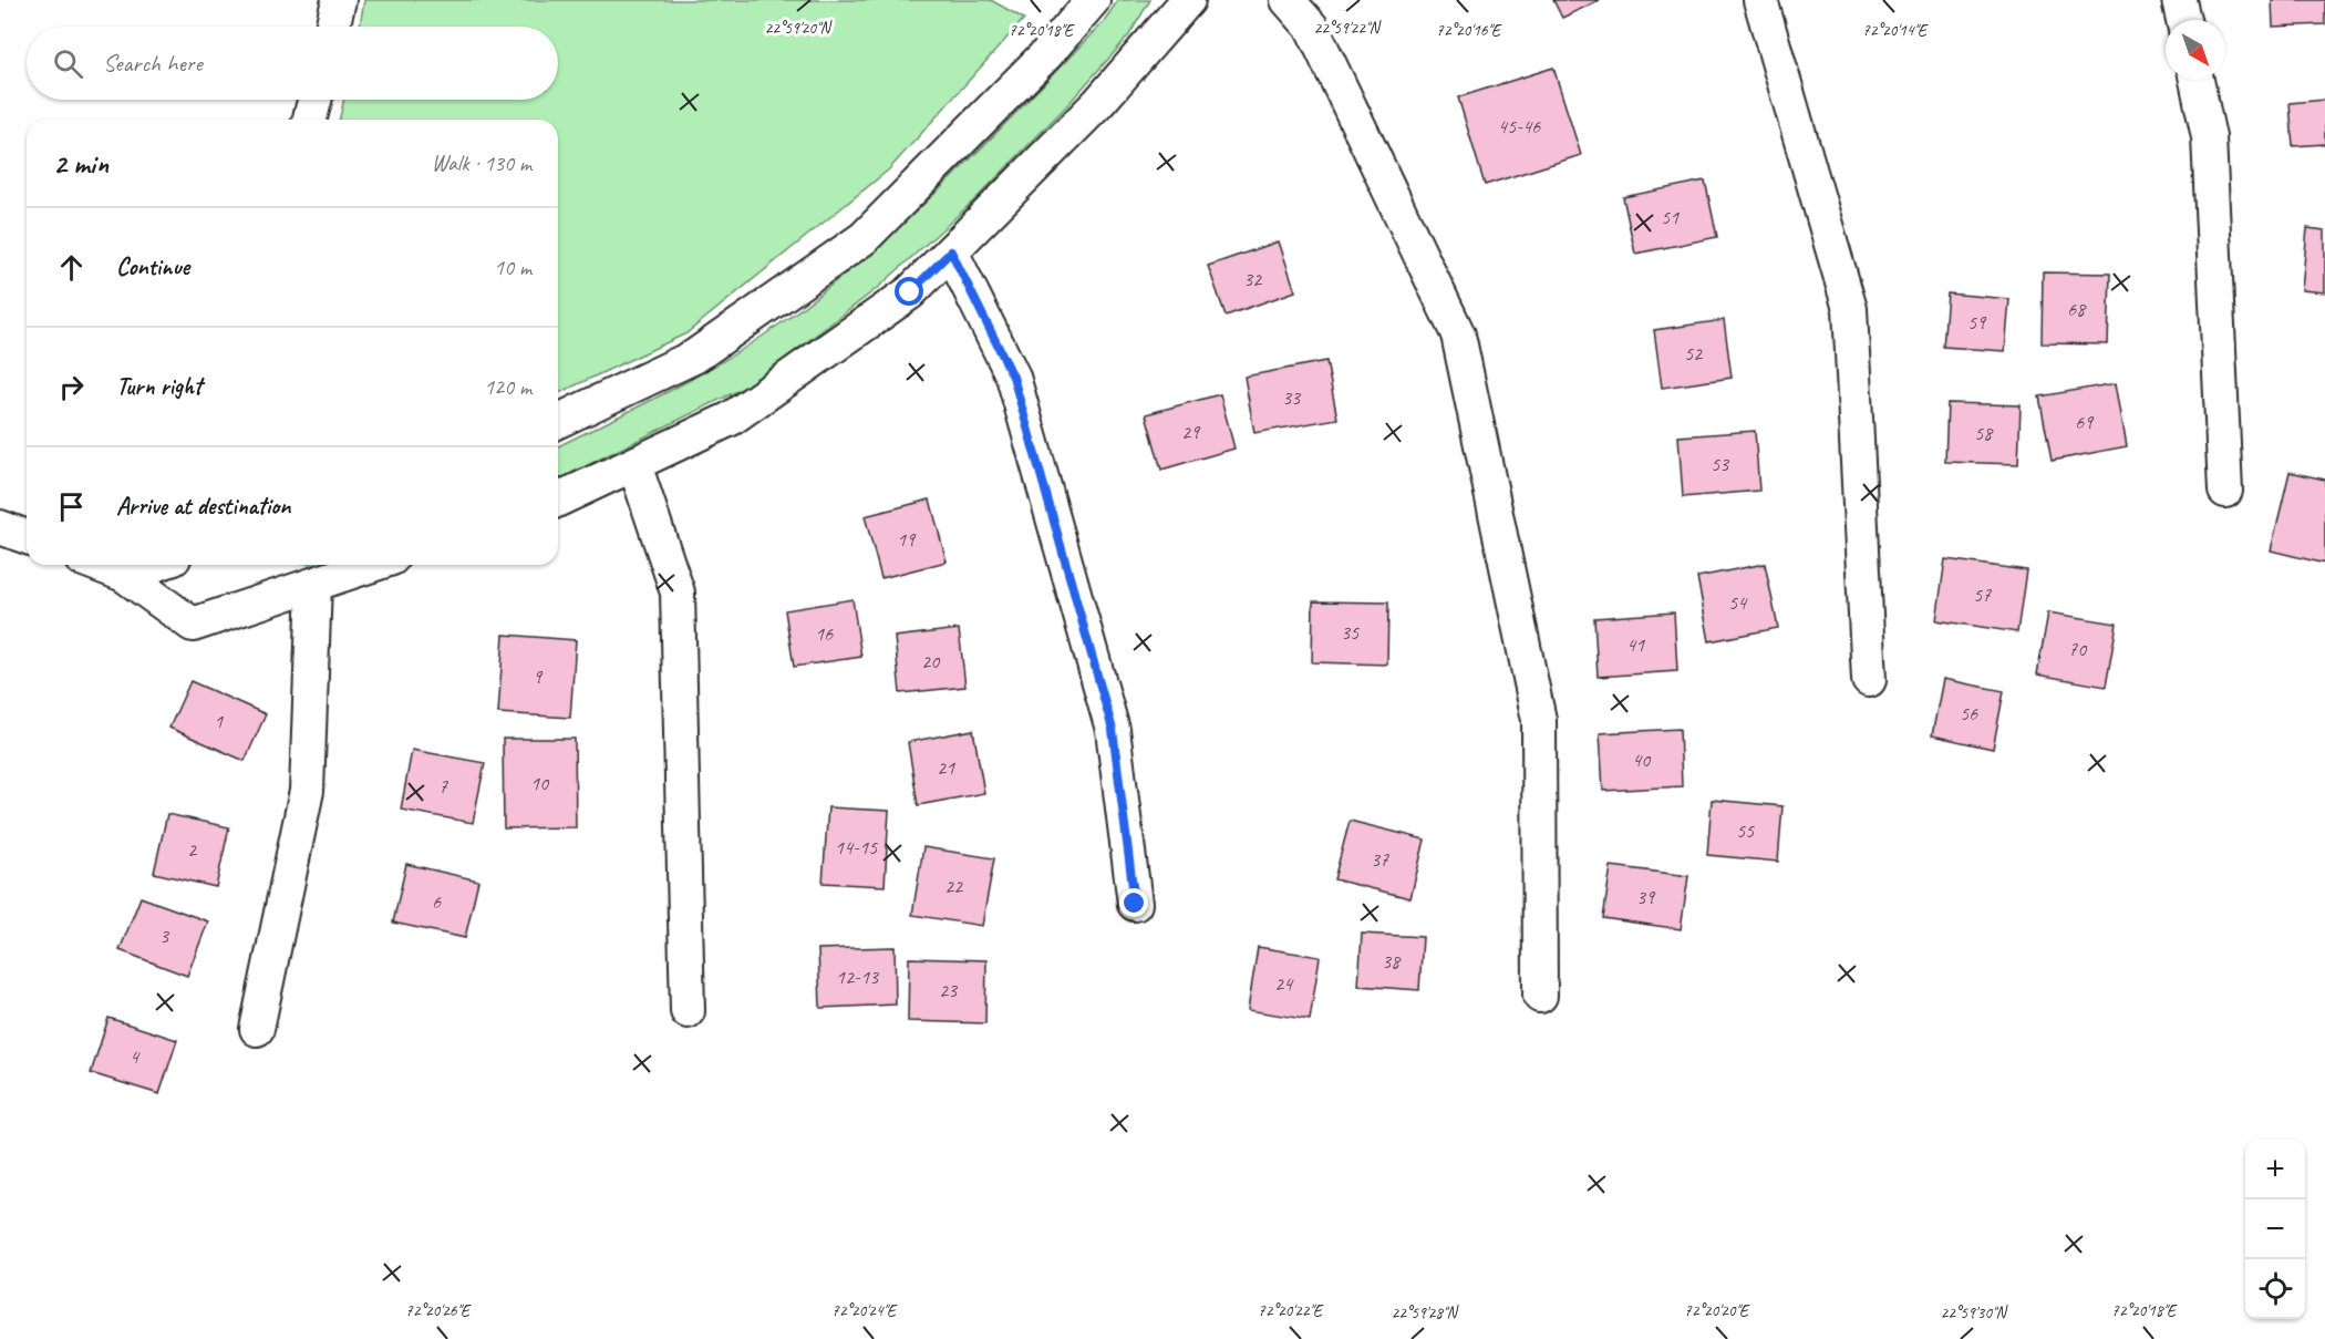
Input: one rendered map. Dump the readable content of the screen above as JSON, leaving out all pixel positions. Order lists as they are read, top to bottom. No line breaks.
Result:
{"house_numbers":["45-46","51","32","68","59","52","33","69","29","58","53","19","57","54","35","16","41","70","20","9","56","1","40","21","10","7","55","14-15","2","37","22","39","6","3","38","12-13","24","23","4"],"north":"bottom right","page":{"search":"Search here","heading":["2 min","Walk · 130 m"],"list":[["Continue","10 m"],["Turn right","120 m"],"Arrive at destination"],"map_buttons":["+","−"]},"coordinates":["22°59'20\"N","22°59'22\"N","72°20'18\"E","72°20'16\"E","72°20'14\"E","72°20'26\"E","72°20'24\"E","72°20'22\"E","72°20'20\"E","22°59'28\"N","22°59'30\"N"]}
